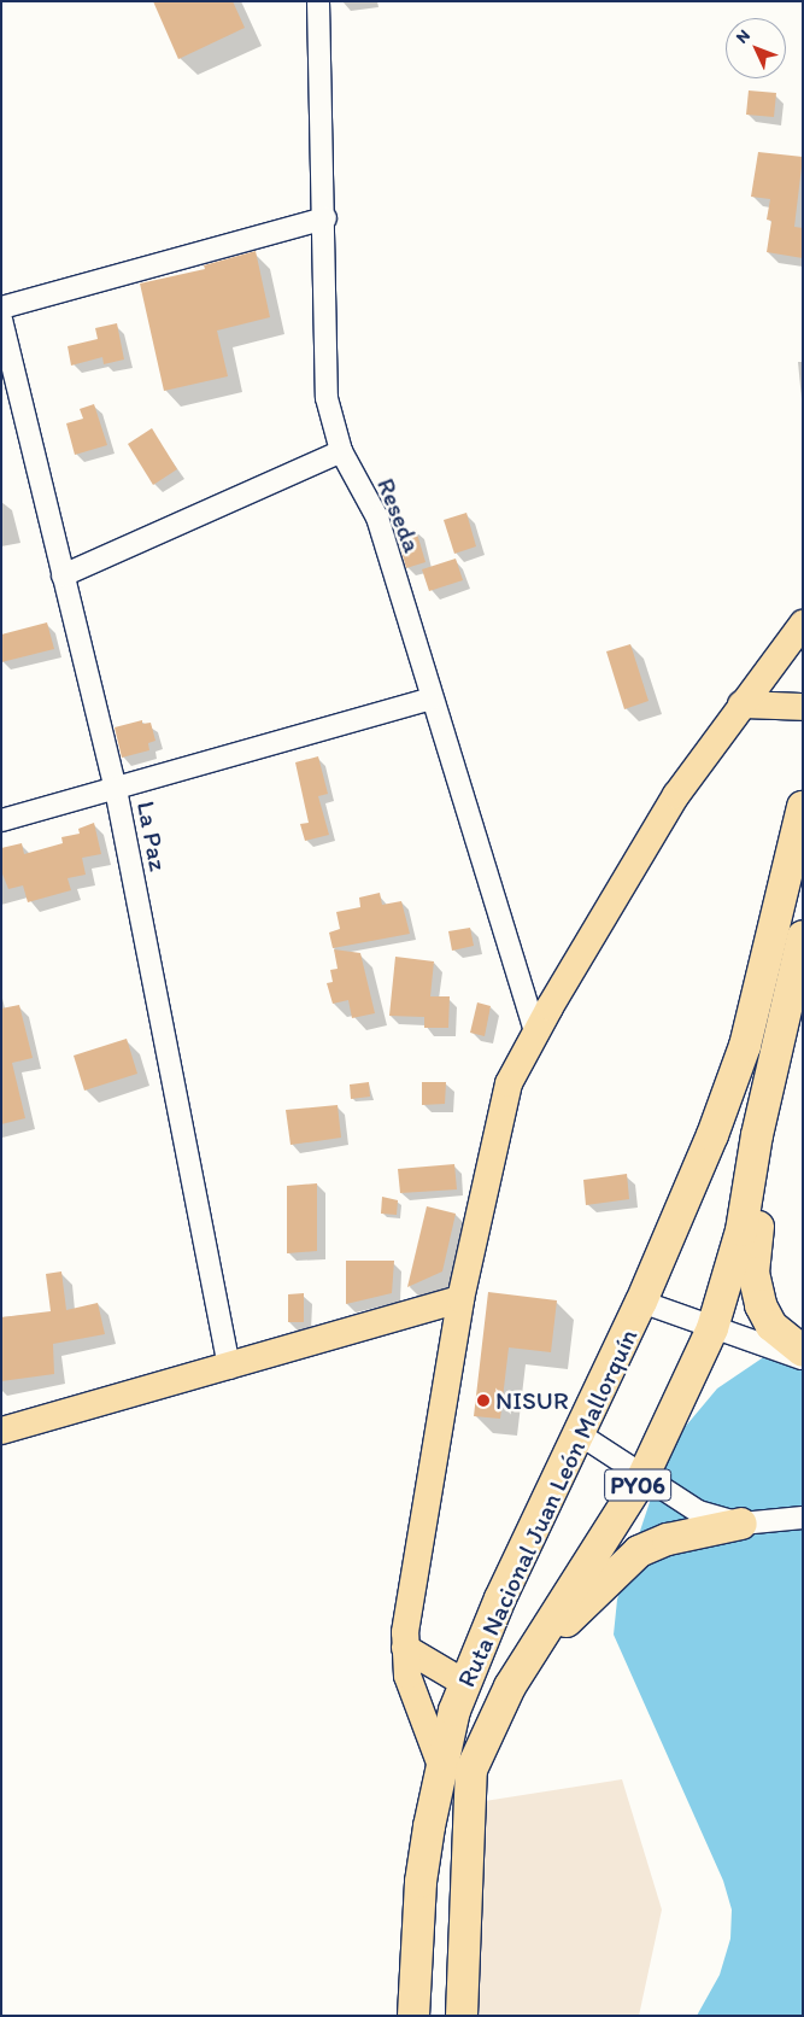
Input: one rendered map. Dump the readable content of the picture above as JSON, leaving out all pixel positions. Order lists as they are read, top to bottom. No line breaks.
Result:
{"streets":{"highway":["PY06","Ruta Nacional Juan León Mallorquín"],"street":["Reseda","La Paz"]},"places":["NISUR"],"north":"top left"}
